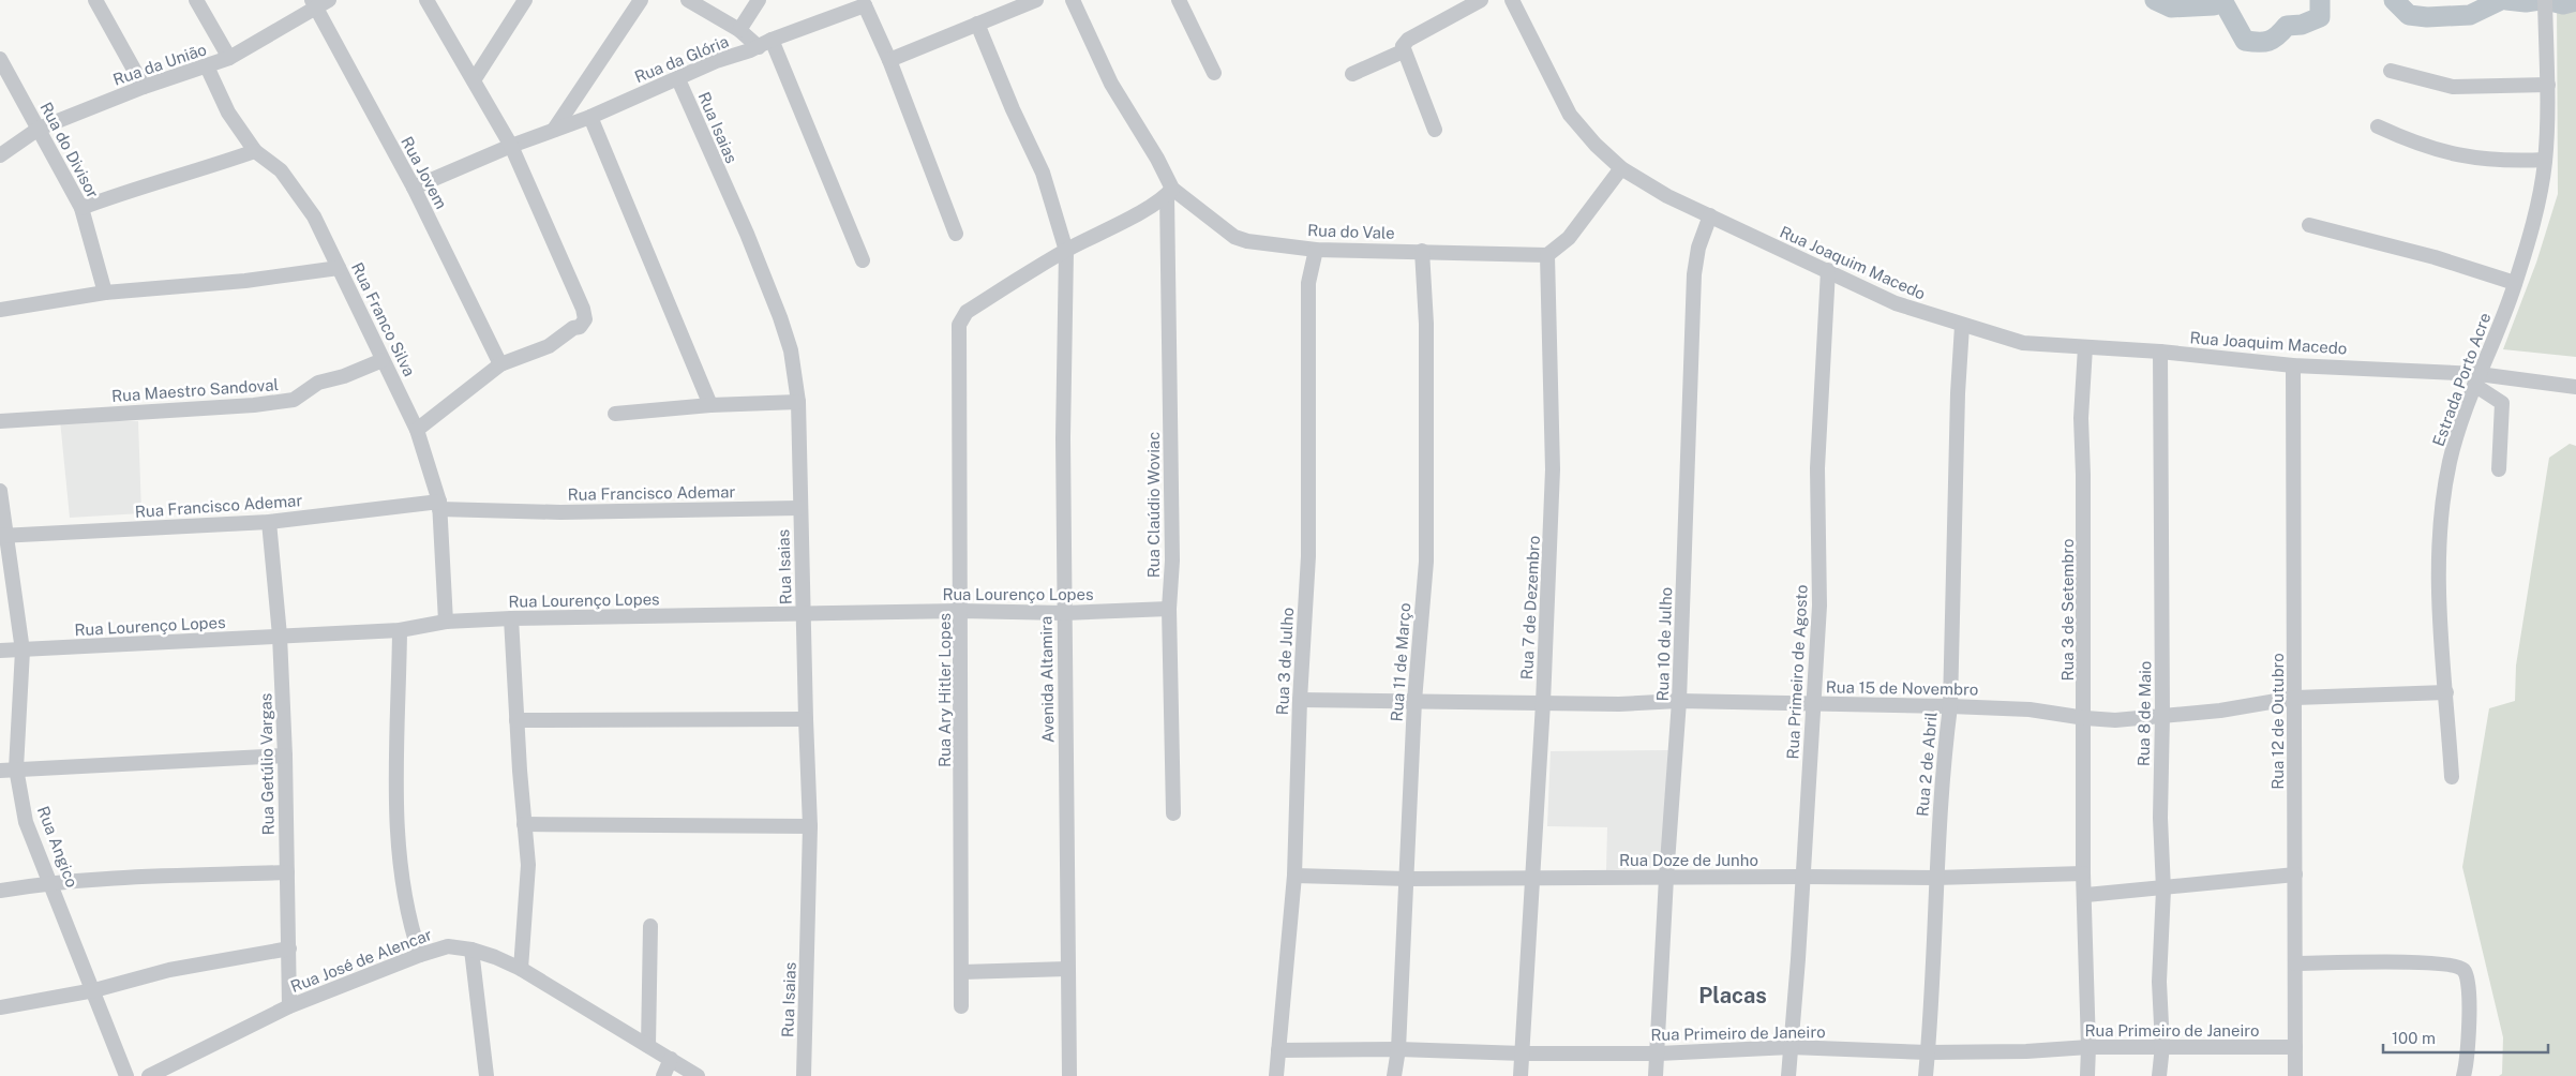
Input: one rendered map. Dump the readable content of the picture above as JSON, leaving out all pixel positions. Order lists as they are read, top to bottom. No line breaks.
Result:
{"streets":{"street":["Rua da Glória","Rua da União","Rua Isaias","Rua do Divisor","Rua Jovem","Rua do Vale","Rua Joaquim Macedo","Rua Franco Silva","Estrada Porto Acre","Rua Maestro Sandoval","Rua Francisco Ademar","Rua Claúdio Woviac","Rua Lourenço Lopes","Rua 7 de Dezembro","Rua 3 de Setembro","Rua 10 de Julho","Rua 3 de Julho","Rua 11 de Março","Rua Primeiro de Agosto","Avenida Altamira","Rua 15 de Novembro","Rua Ary Hitler Lopes","Rua 8 de Maio","Rua 12 de Outubro","Rua Getúlio Vargas","Rua 2 de Abril","Rua Angico","Rua Doze de Junho","Rua José de Alencar","Rua Primeiro de Janeiro"]},"crossings":[["Rua da Glória","Rua Isaias"],["Rua da Glória","Rua Jovem"],["Rua da União","Rua do Divisor"],["Rua da União","Rua Jovem"],["Rua da União","Rua Franco Silva"],["Rua Isaias","Rua Francisco Ademar"],["Rua Isaias","Rua Lourenço Lopes"],["Rua do Vale","Rua Claúdio Woviac"],["Rua do Vale","Rua 7 de Dezembro"],["Rua do Vale","Rua 3 de Julho"],["Rua do Vale","Rua 11 de Março"],["Rua Joaquim Macedo","Estrada Porto Acre"],["Rua Joaquim Macedo","Rua 3 de Setembro"],["Rua Joaquim Macedo","Rua 10 de Julho"],["Rua Joaquim Macedo","Rua Primeiro de Agosto"],["Rua Joaquim Macedo","Rua 8 de Maio"],["Rua Joaquim Macedo","Rua 12 de Outubro"],["Rua Joaquim Macedo","Rua 2 de Abril"],["Rua Franco Silva","Rua Maestro Sandoval"],["Rua Franco Silva","Rua Francisco Ademar"],["Rua Franco Silva","Rua Lourenço Lopes"],["Estrada Porto Acre","Rua 15 de Novembro"],["Rua Francisco Ademar","Rua Getúlio Vargas"],["Rua Francisco Ademar","Rua Angico"],["Rua Claúdio Woviac","Rua Lourenço Lopes"],["Rua Lourenço Lopes","Avenida Altamira"],["Rua Lourenço Lopes","Rua Ary Hitler Lopes"],["Rua Lourenço Lopes","Rua Getúlio Vargas"],["Rua Lourenço Lopes","Rua Angico"],["Rua 7 de Dezembro","Rua 15 de Novembro"],["Rua 7 de Dezembro","Rua Doze de Junho"],["Rua 7 de Dezembro","Rua Primeiro de Janeiro"],["Rua 3 de Setembro","Rua 15 de Novembro"],["Rua 3 de Setembro","Rua Doze de Junho"],["Rua 3 de Setembro","Rua Primeiro de Janeiro"],["Rua 10 de Julho","Rua 15 de Novembro"],["Rua 10 de Julho","Rua Doze de Junho"],["Rua 10 de Julho","Rua Primeiro de Janeiro"],["Rua 3 de Julho","Rua 15 de Novembro"],["Rua 3 de Julho","Rua Doze de Junho"],["Rua 3 de Julho","Rua Primeiro de Janeiro"],["Rua 11 de Março","Rua 15 de Novembro"],["Rua 11 de Março","Rua Doze de Junho"],["Rua 11 de Março","Rua Primeiro de Janeiro"],["Rua Primeiro de Agosto","Rua 15 de Novembro"],["Rua Primeiro de Agosto","Rua Doze de Junho"],["Rua Primeiro de Agosto","Rua Primeiro de Janeiro"],["Avenida Altamira","Rua Ary Hitler Lopes"],["Rua 15 de Novembro","Rua 8 de Maio"],["Rua 15 de Novembro","Rua 12 de Outubro"],["Rua 15 de Novembro","Rua 2 de Abril"],["Rua 8 de Maio","Rua Primeiro de Janeiro"],["Rua 12 de Outubro","Rua Primeiro de Janeiro"],["Rua Getúlio Vargas","Rua José de Alencar"],["Rua 2 de Abril","Rua Doze de Junho"],["Rua 2 de Abril","Rua Primeiro de Janeiro"]],"districts":["Placas"],"scale_bar":"100 m"}
